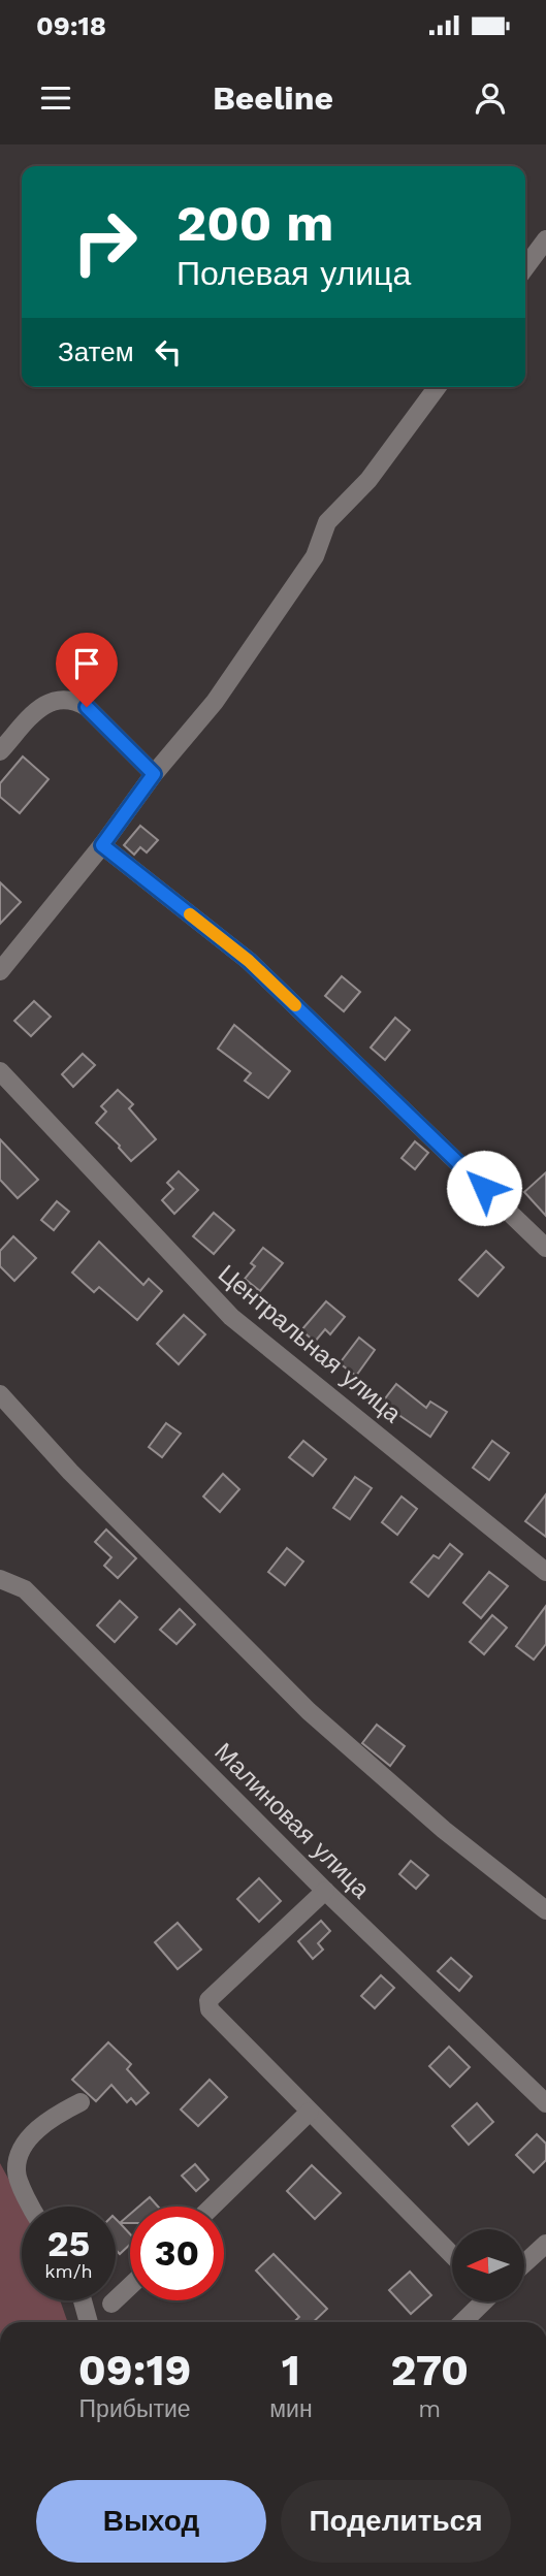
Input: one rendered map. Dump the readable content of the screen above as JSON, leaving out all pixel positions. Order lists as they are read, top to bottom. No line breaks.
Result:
{"streets":{"street":["Центральная улица","Малиновая улица"]},"north":"left","page":{"status":"09:18","header":"Beeline","turn":["200 m","Полевая улица"],"then":"Затем","speed":"25 km/h","limit":"30","eta":["09:19","Прибытие","1","мин","270","m"],"buttons":["Выход","Поделиться"]}}
